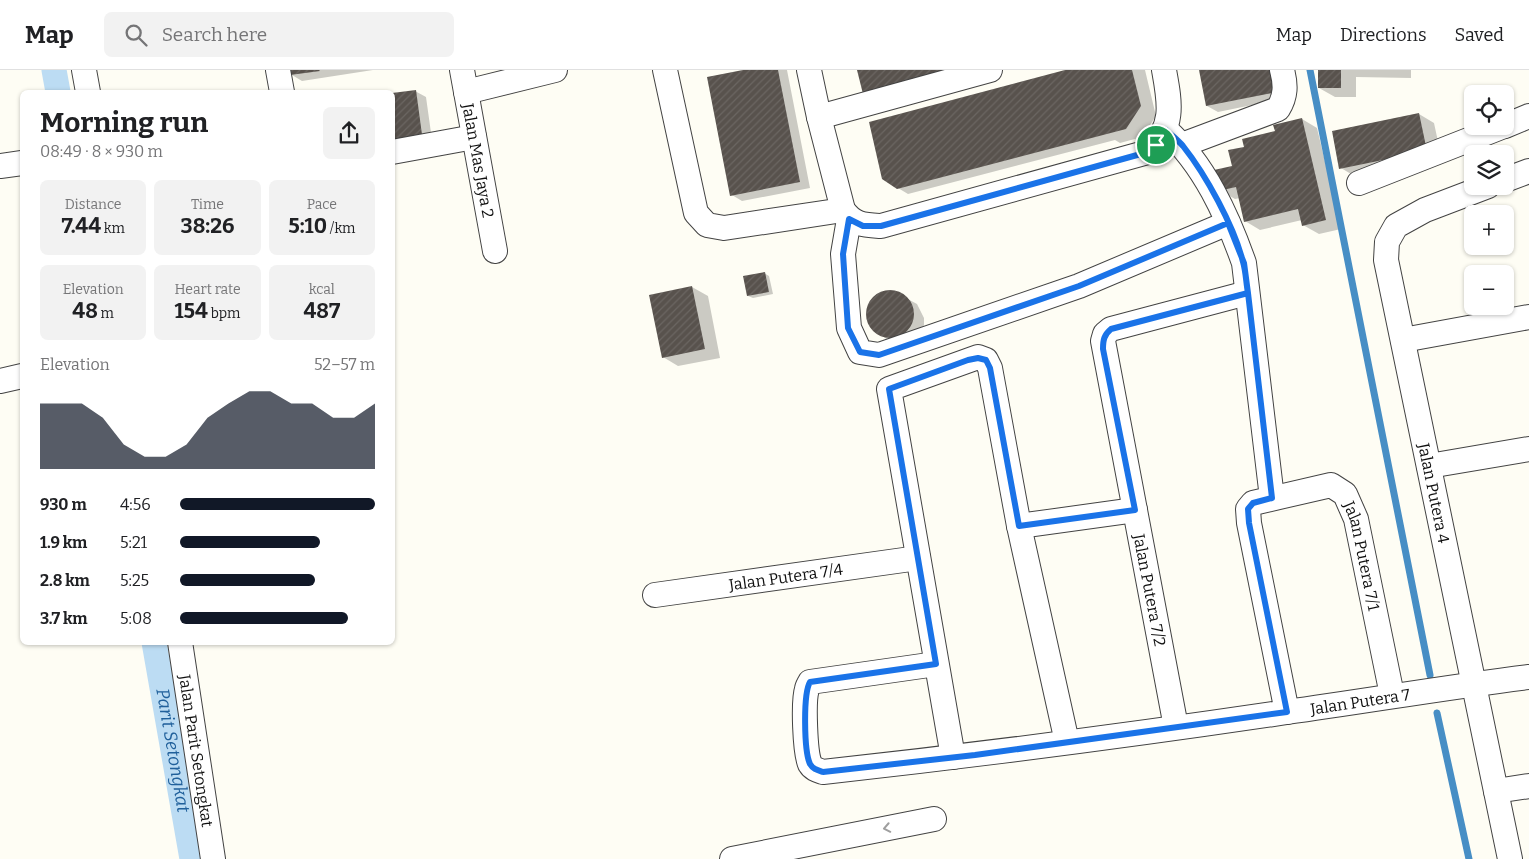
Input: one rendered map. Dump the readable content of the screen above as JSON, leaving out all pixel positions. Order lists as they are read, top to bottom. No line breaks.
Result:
{"streets":{"street":["Jalan Mas Jaya 2","Jalan Putera 4","Jalan Putera 7/1","Jalan Putera 7/4","Jalan Putera 7/2","Jalan Putera 7","Jalan Parit Setongkat"]},"crossings":[["Jalan Putera 4","Jalan Putera 7"],["Jalan Putera 7/1","Jalan Putera 7"],["Jalan Putera 7/2","Jalan Putera 7"]],"water":["Parit Setongkat"],"page":{"header":"Map","search":"Search here","nav":["Map","Directions","Saved"],"map_buttons":["+","−"],"heading":["Morning run","08:49 · 8 × 930 m"],"stats":[["Distance","7.44 km"],["Time","38:26"],["Pace","5:10 /km"],["Elevation","48 m"],["Heart rate","154 bpm"],["kcal","487"]],"chart":["Elevation","52–57 m"],"list":[{"name":"930 m","note":"4:56"},{"name":"1.9 km","note":"5:21"},{"name":"2.8 km","note":"5:25"},{"name":"3.7 km","note":"5:08"}]}}
